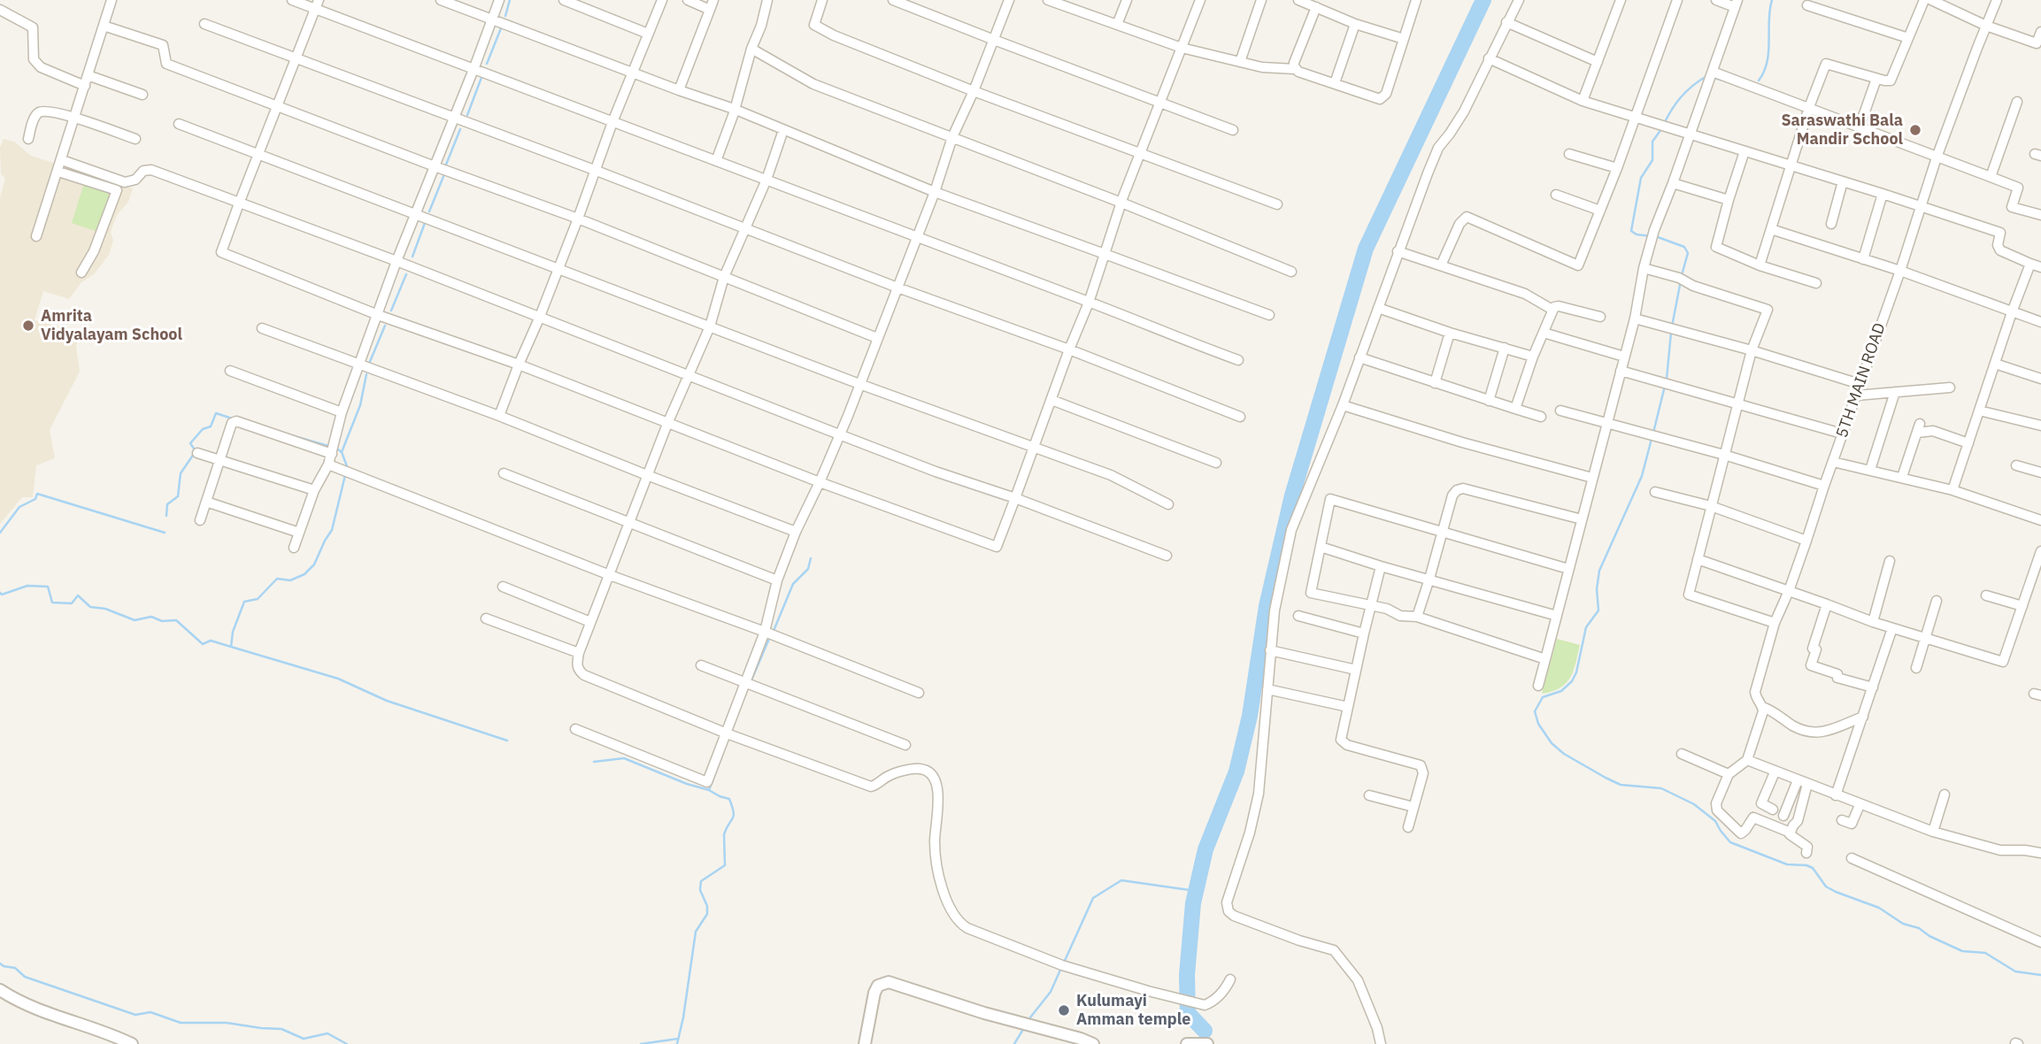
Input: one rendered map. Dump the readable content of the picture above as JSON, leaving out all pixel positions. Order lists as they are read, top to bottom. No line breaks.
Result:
{"streets":{"street":["5TH MAIN ROAD"]},"places":["Saraswathi Bala Mandir School","Amrita Vidyalayam School","Kulumayi Amman temple"]}
